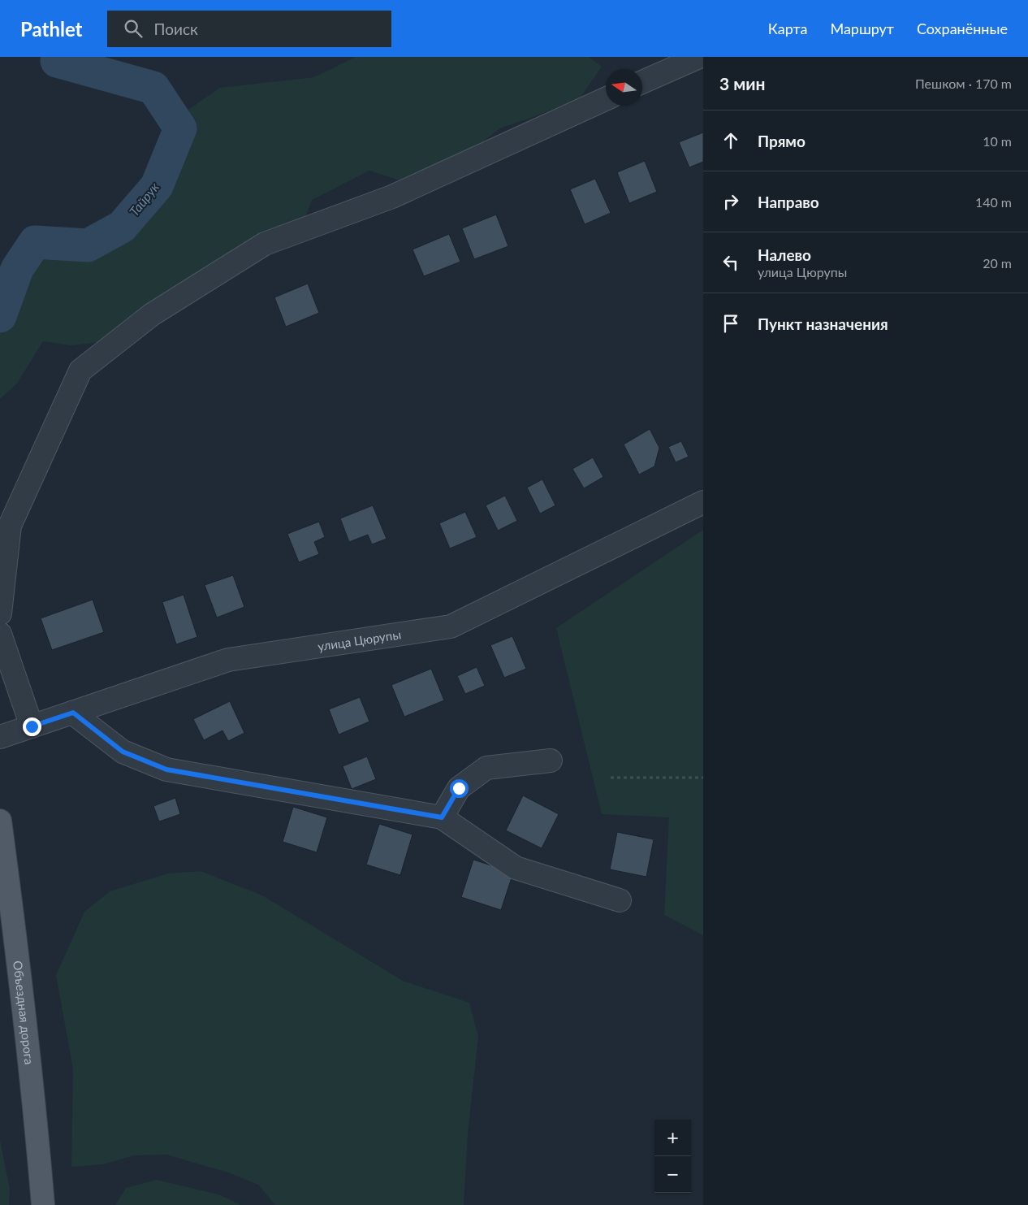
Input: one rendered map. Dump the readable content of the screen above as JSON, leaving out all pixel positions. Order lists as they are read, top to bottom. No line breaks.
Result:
{"streets":{"main road":["Объездная дорога"],"street":["улица Цюрупы"]},"water":["Тайрук"],"north":"left","page":{"header":"Pathlet","search":"Поиск","nav":["Карта","Маршрут","Сохранённые"],"heading":["3 мин","Пешком · 170 m"],"list":[["Прямо","10 m"],["Направо","140 m"],["Налево","улица Цюрупы","20 m"],"Пункт назначения"],"map_buttons":["+","−"]}}
